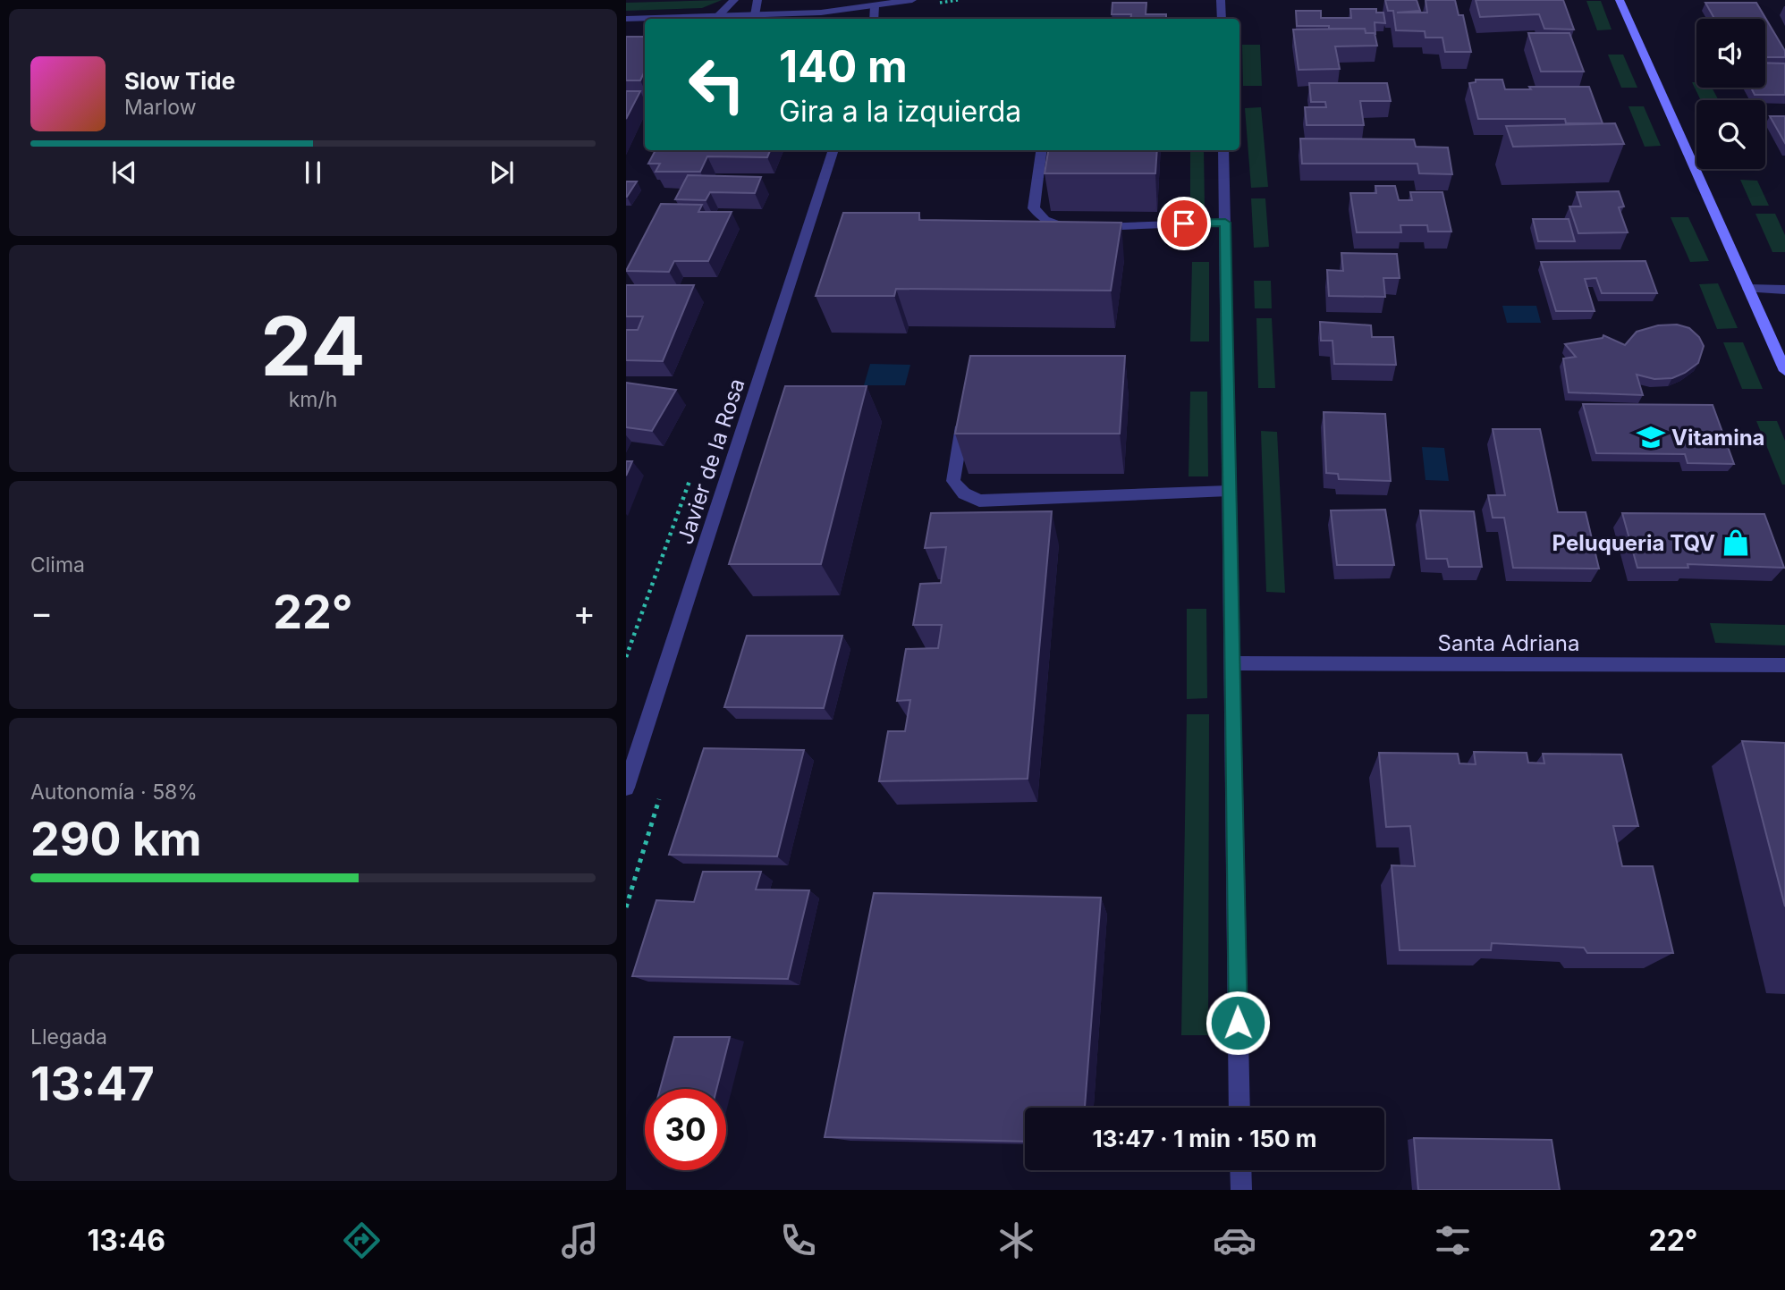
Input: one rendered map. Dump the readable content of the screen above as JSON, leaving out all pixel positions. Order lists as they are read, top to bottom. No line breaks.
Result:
{"streets":{"street":["Javier de la Rosa","Santa Adriana"]},"places":{"school or university":["Vitamina"],"shop":["Peluqueria TQV"]},"page":{"turn":["140 m","Gira a la izquierda"],"song":["Slow Tide","Marlow"],"tile":[["24","km/h"],"Clima",["Autonomía · 58%","290 km"],["Llegada","13:47"]],"heat":["−","22°","+"],"limit":"30","trip":"13:47 · 1 min · 150 m","tabs":["13:46","22°"]}}
